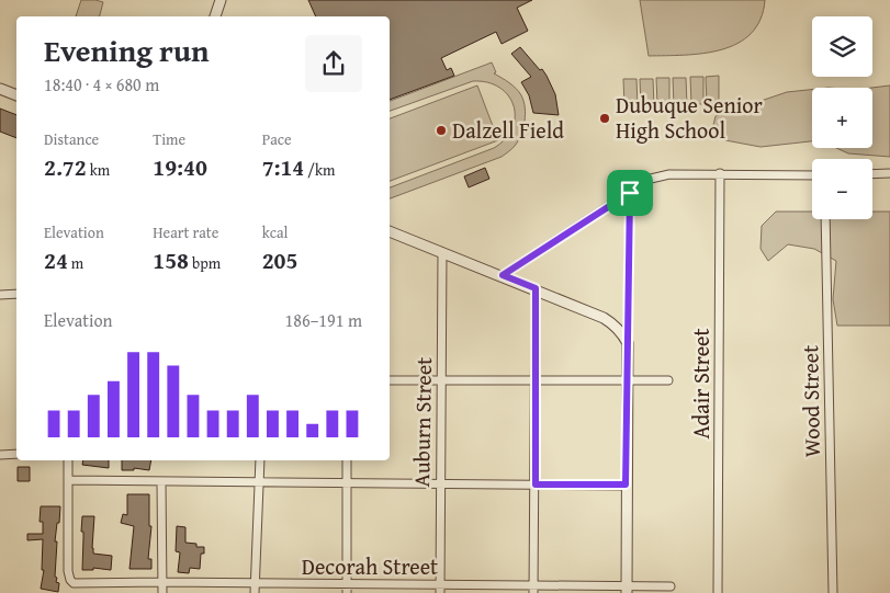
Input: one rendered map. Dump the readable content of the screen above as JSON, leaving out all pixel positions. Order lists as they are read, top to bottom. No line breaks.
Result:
{"streets":{"street":["Adair Street","Wood Street","Auburn Street","Decorah Street"]},"crossings":[["Auburn Street","Decorah Street"]],"places":["Dubuque Senior High School","Dalzell Field"],"page":{"map_buttons":["+","−"],"heading":["Evening run","18:40 · 4 × 680 m"],"stats":[["Distance","2.72 km"],["Time","19:40"],["Pace","7:14 /km"],["Elevation","24 m"],["Heart rate","158 bpm"],["kcal","205"]],"chart":["Elevation","186–191 m"]}}
